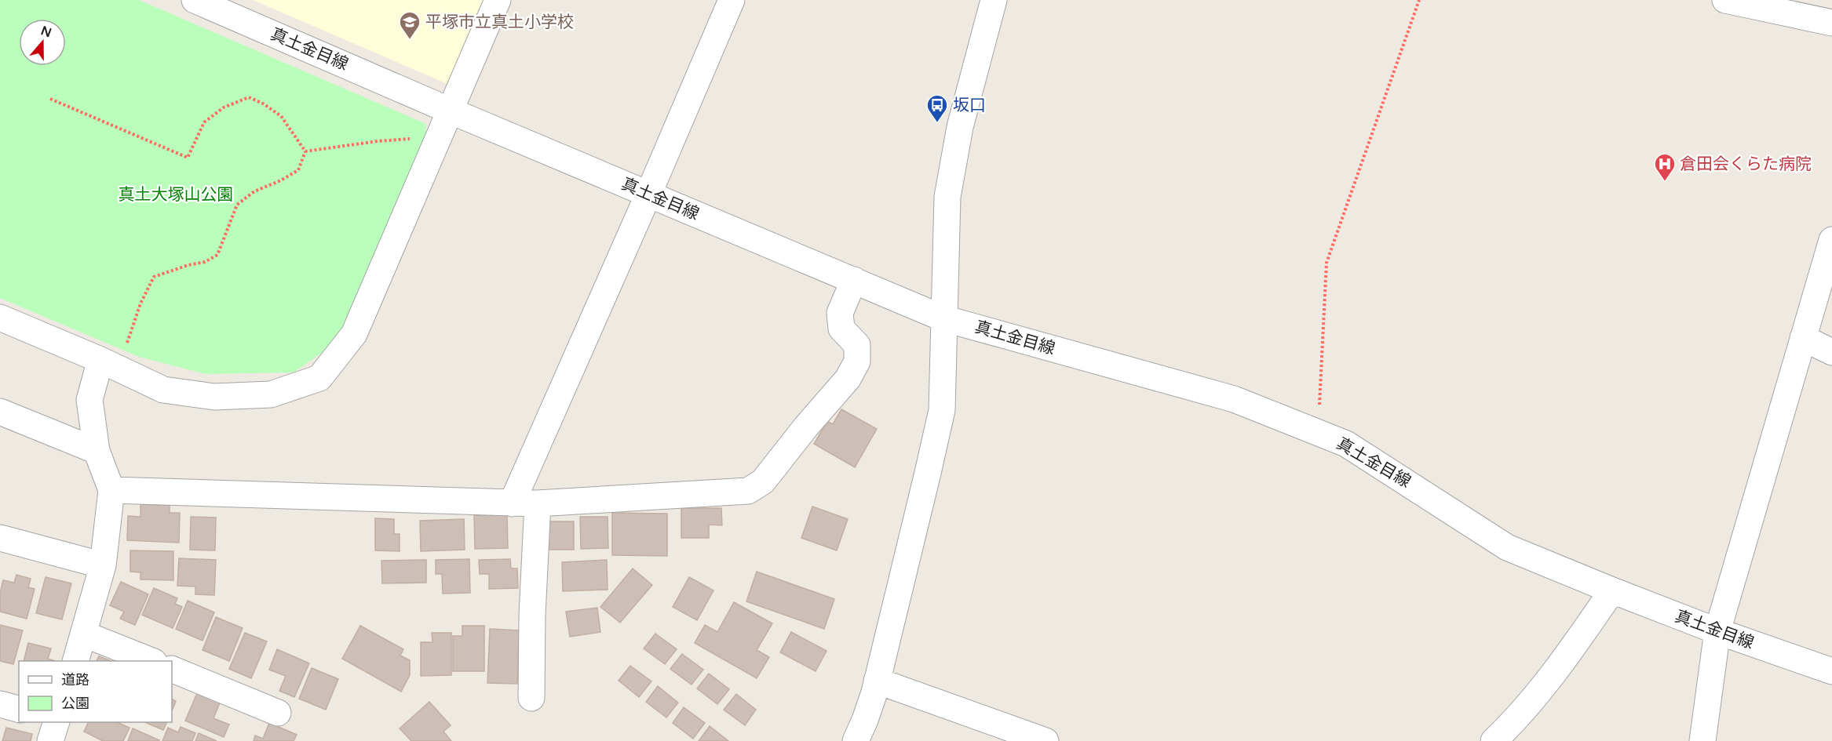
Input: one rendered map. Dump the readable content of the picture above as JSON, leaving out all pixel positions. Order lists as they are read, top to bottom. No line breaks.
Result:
{"streets":{"street":["真土金目線"]},"parks":["真土大塚山公園"],"places":{"school or university":["平塚市立真土小学校"],"bus stop":["坂口"],"hospital":["倉田会くらた病院"]},"legend":["道路","公園"],"north":"top"}
